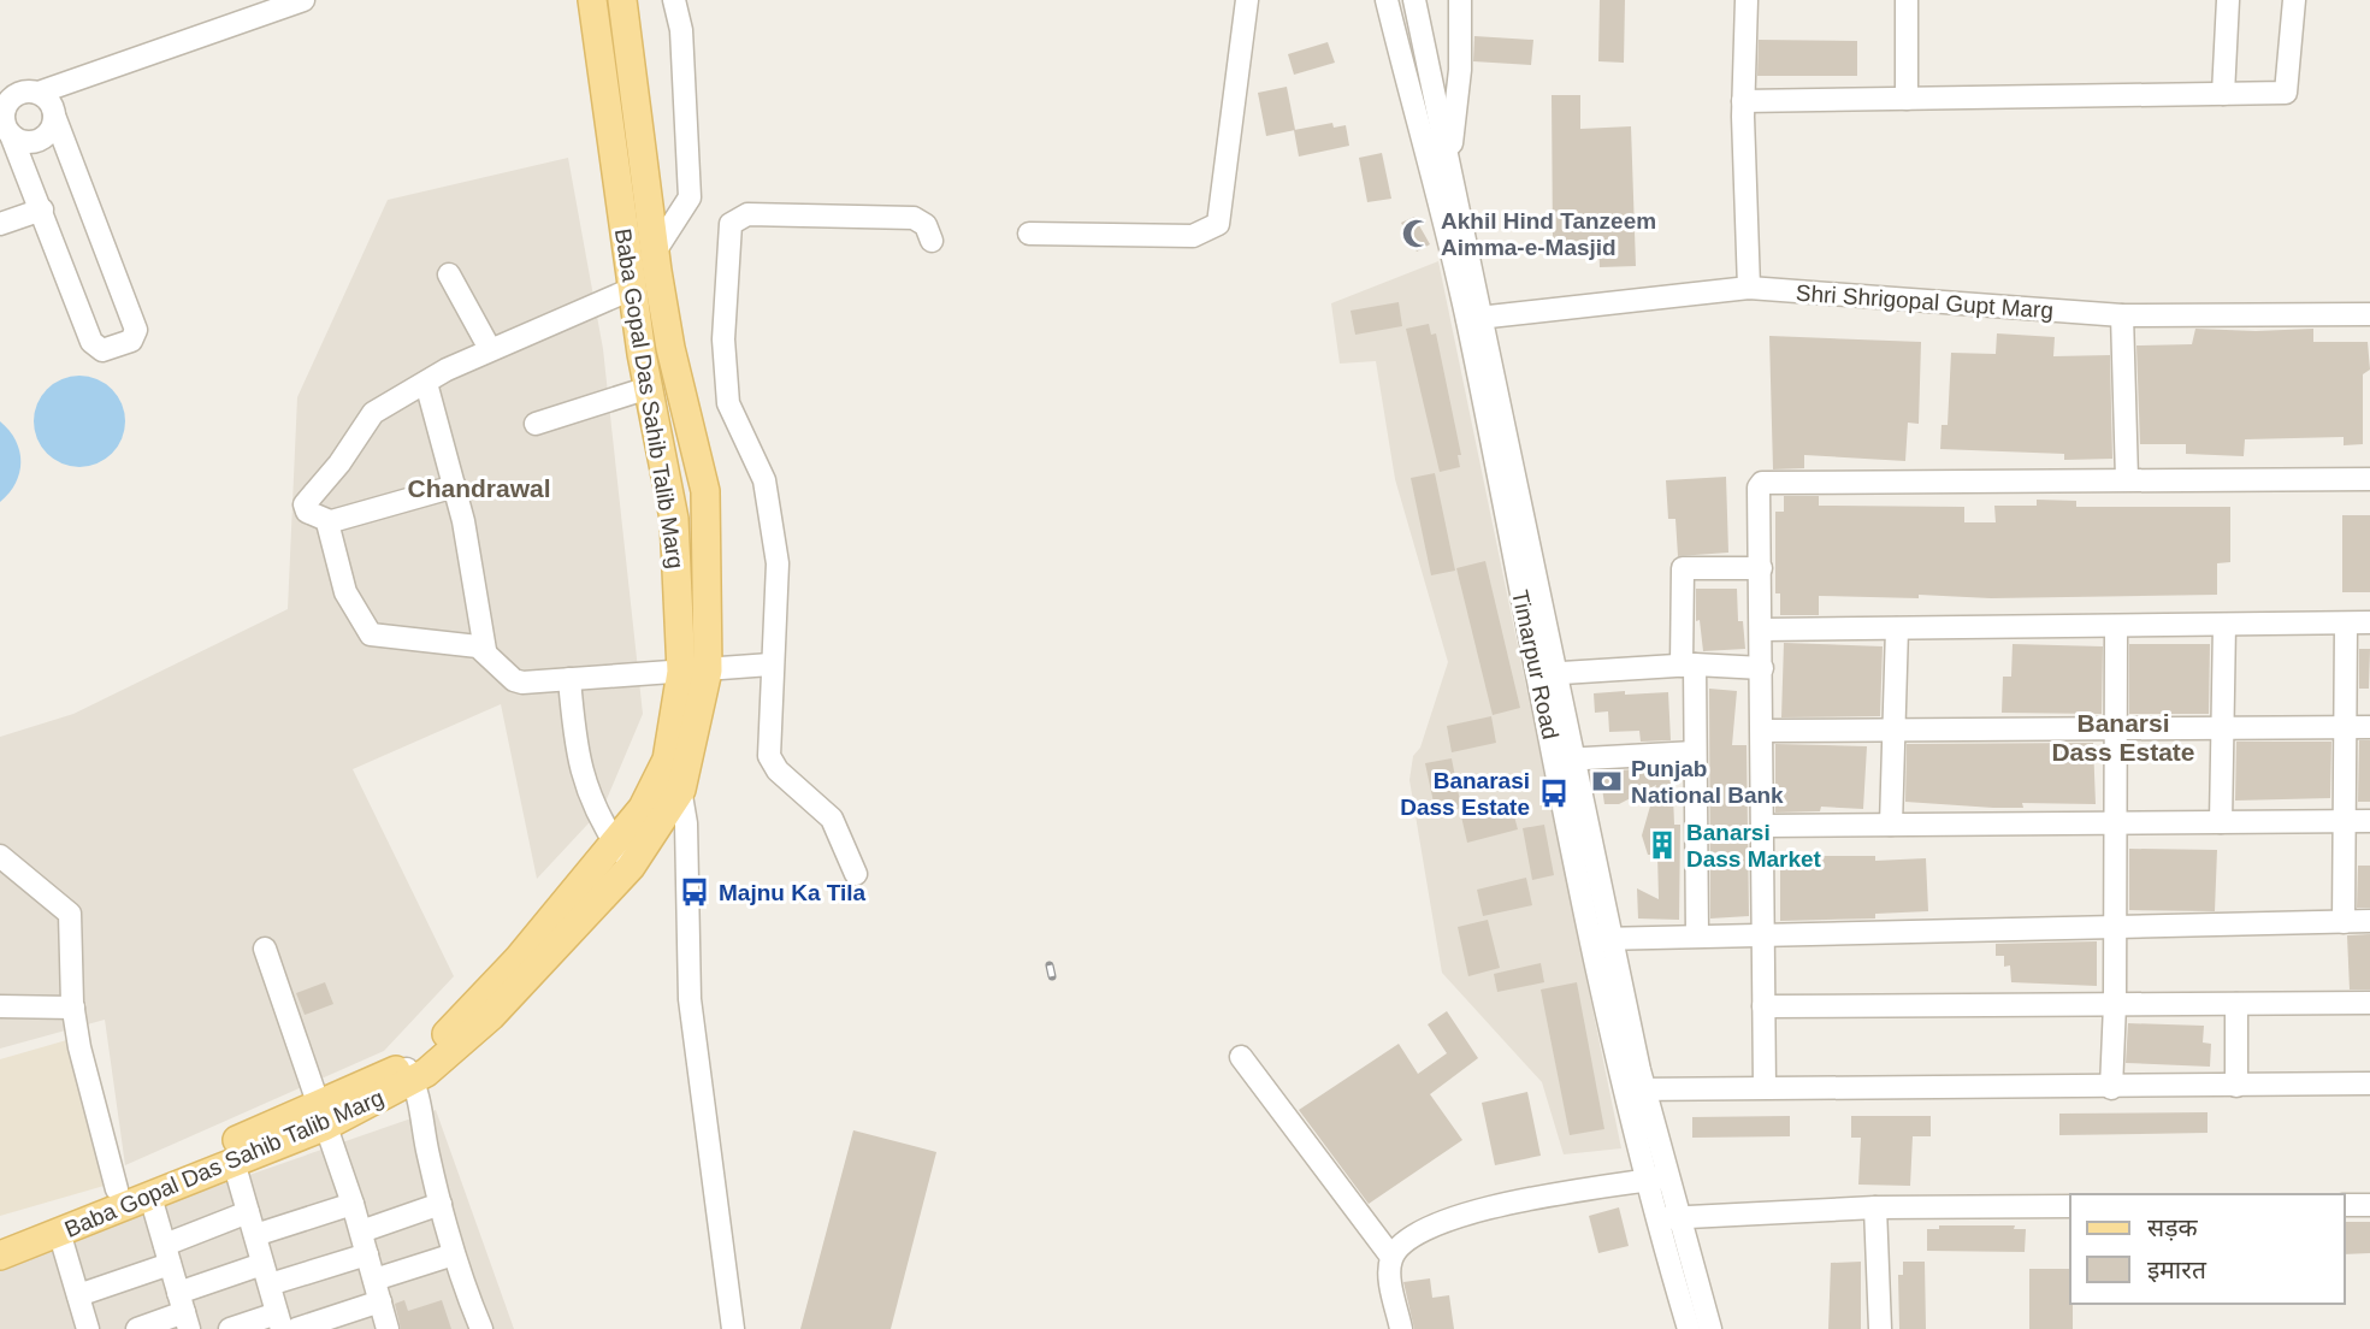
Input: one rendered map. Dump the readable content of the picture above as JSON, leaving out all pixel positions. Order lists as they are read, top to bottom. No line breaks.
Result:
{"streets":{"main road":["Baba Gopal Das Sahib Talib Marg"],"street":["Shri Shrigopal Gupt Marg","Timarpur Road"]},"crossings":[["Shri Shrigopal Gupt Marg","Timarpur Road"]],"districts":["Chandrawal","Banarsi Dass Estate"],"places":{"mosque":["Akhil Hind Tanzeem Aimma-e-Masjid"],"bank":["Punjab National Bank"],"bus stop":["Banarasi Dass Estate","Majnu Ka Tila"],"building":["Banarsi Dass Market"]},"legend":["सड़क","इमारत"]}
